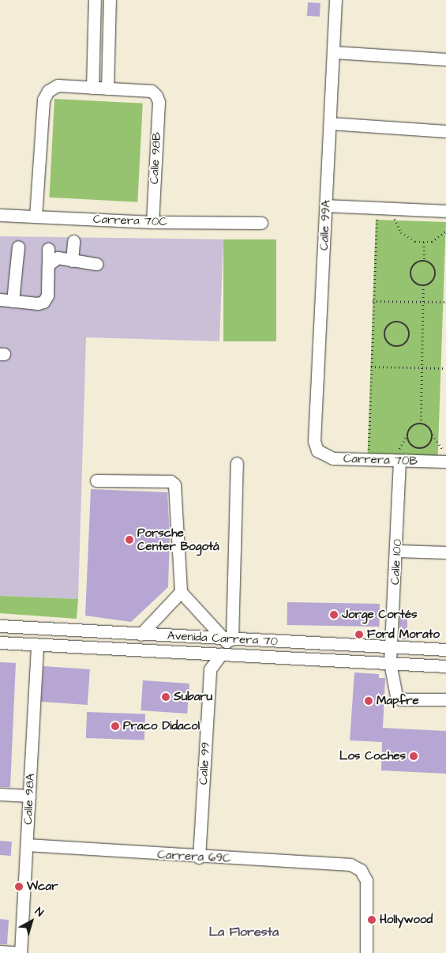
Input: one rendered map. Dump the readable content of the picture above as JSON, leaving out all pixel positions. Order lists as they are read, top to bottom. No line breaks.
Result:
{"streets":{"street":["Calle 98B","Carrera 70C","Calle 99A","Carrera 70B","Calle 100","Avenida Carrera 70","Calle 99","Calle 98A","Carrera 69C"]},"crossings":[["Calle 98B","Carrera 70C"],["Calle 99A","Carrera 70B"],["Carrera 70B","Calle 100"],["Calle 100","Avenida Carrera 70"],["Avenida Carrera 70","Calle 98A"],["Calle 99","Carrera 69C"],["Calle 98A","Carrera 69C"]],"districts":["La Floresta"],"places":["Porsche Center Bogotá","Jorge Cortés","Ford Morato","Subaru","Mapfre","Praco Didacol","Los Coches","Wcar","Hollywood"],"north":"top right"}
